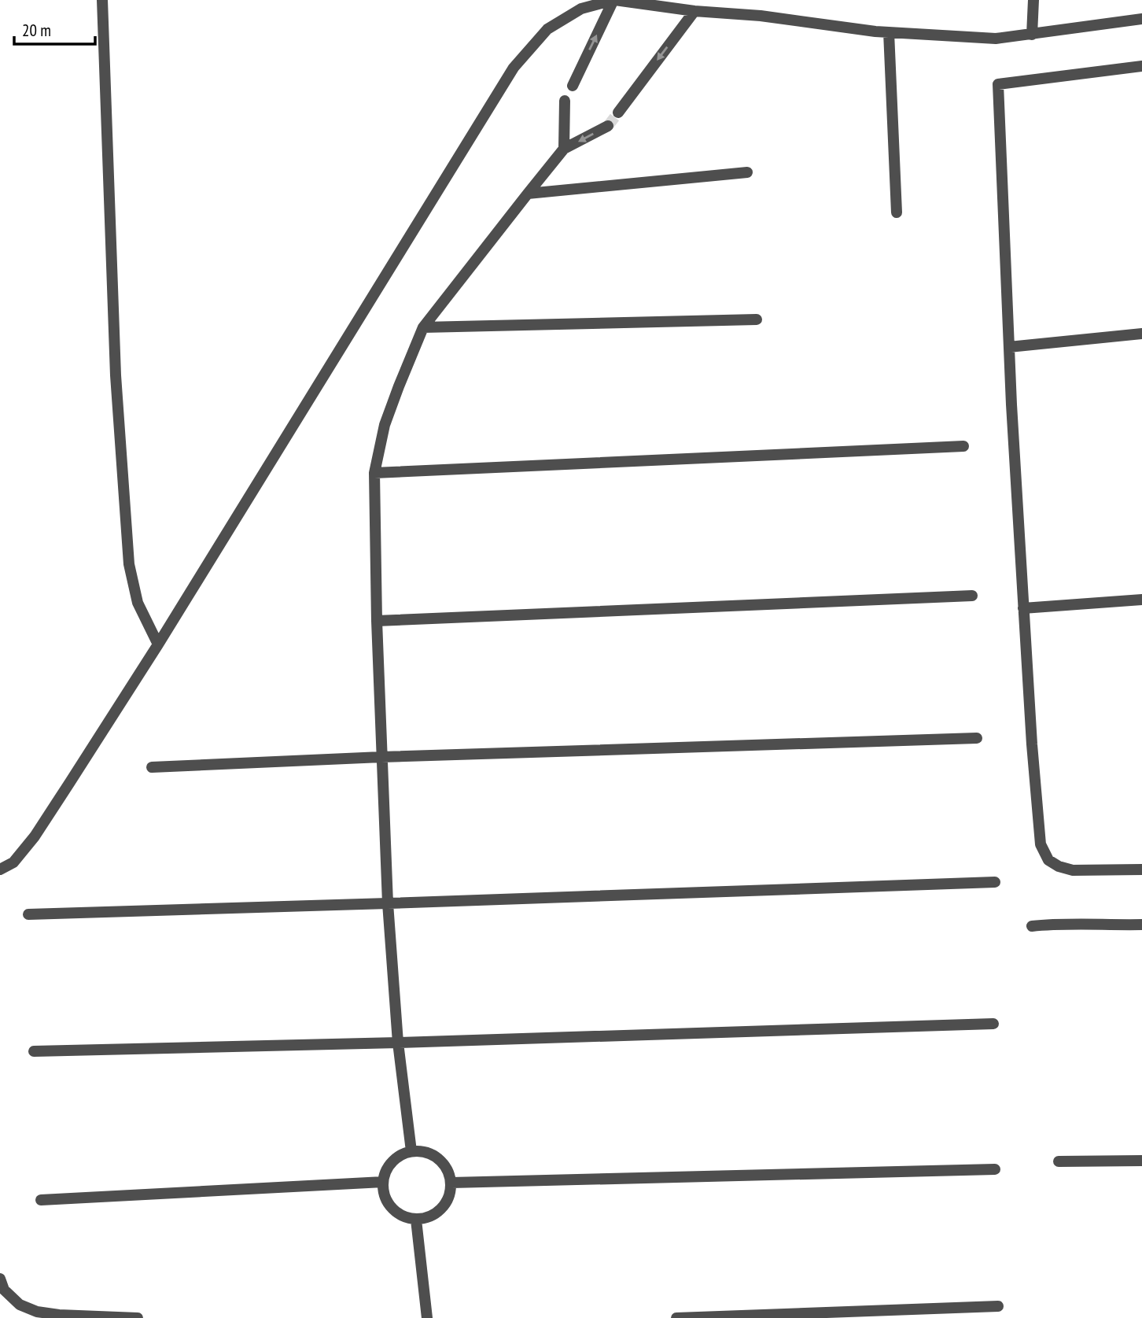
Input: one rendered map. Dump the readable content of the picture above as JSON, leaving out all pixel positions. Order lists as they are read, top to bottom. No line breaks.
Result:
{"scale_bar":"20 m"}
